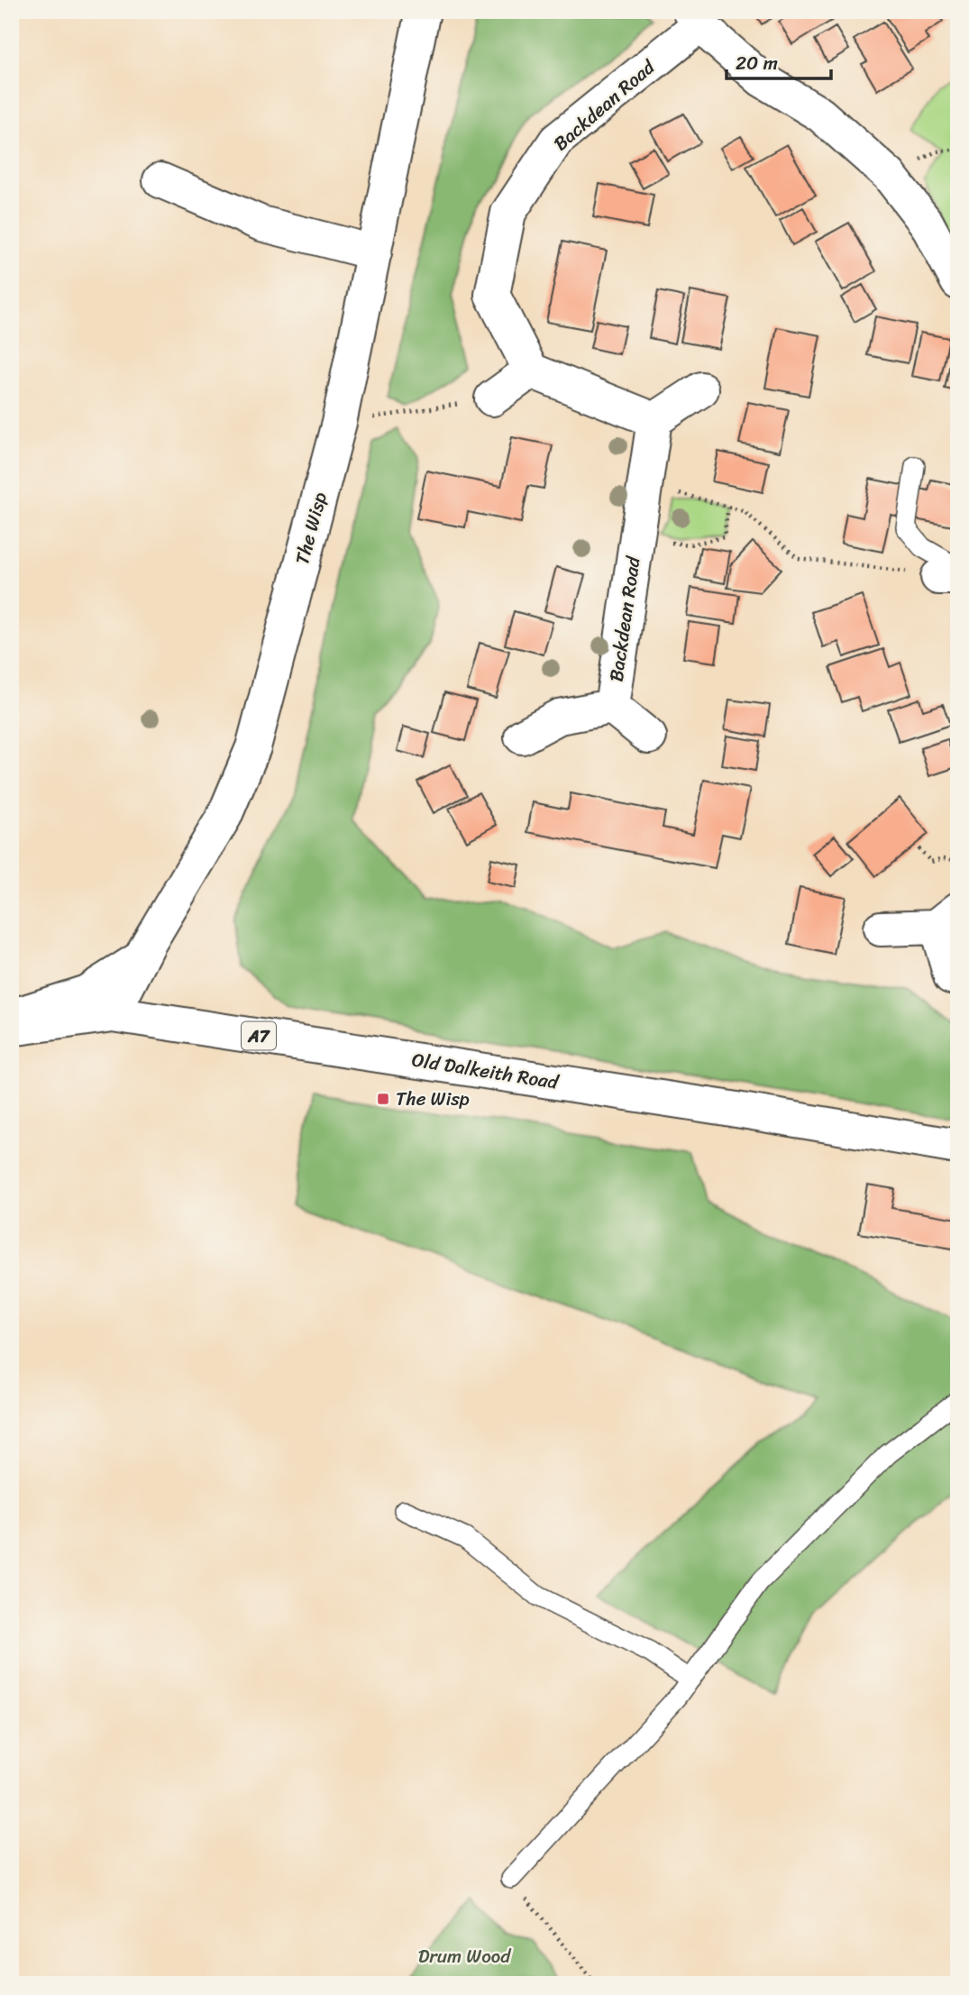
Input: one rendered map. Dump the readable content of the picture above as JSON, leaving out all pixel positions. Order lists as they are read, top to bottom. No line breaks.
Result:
{"streets":{"street":["Backdean Road","The Wisp","A7","Old Dalkeith Road"]},"crossings":[["The Wisp","Old Dalkeith Road"]],"parks":["Drum Wood"],"places":{"transit":["The Wisp"]},"scale_bar":"20 m"}
